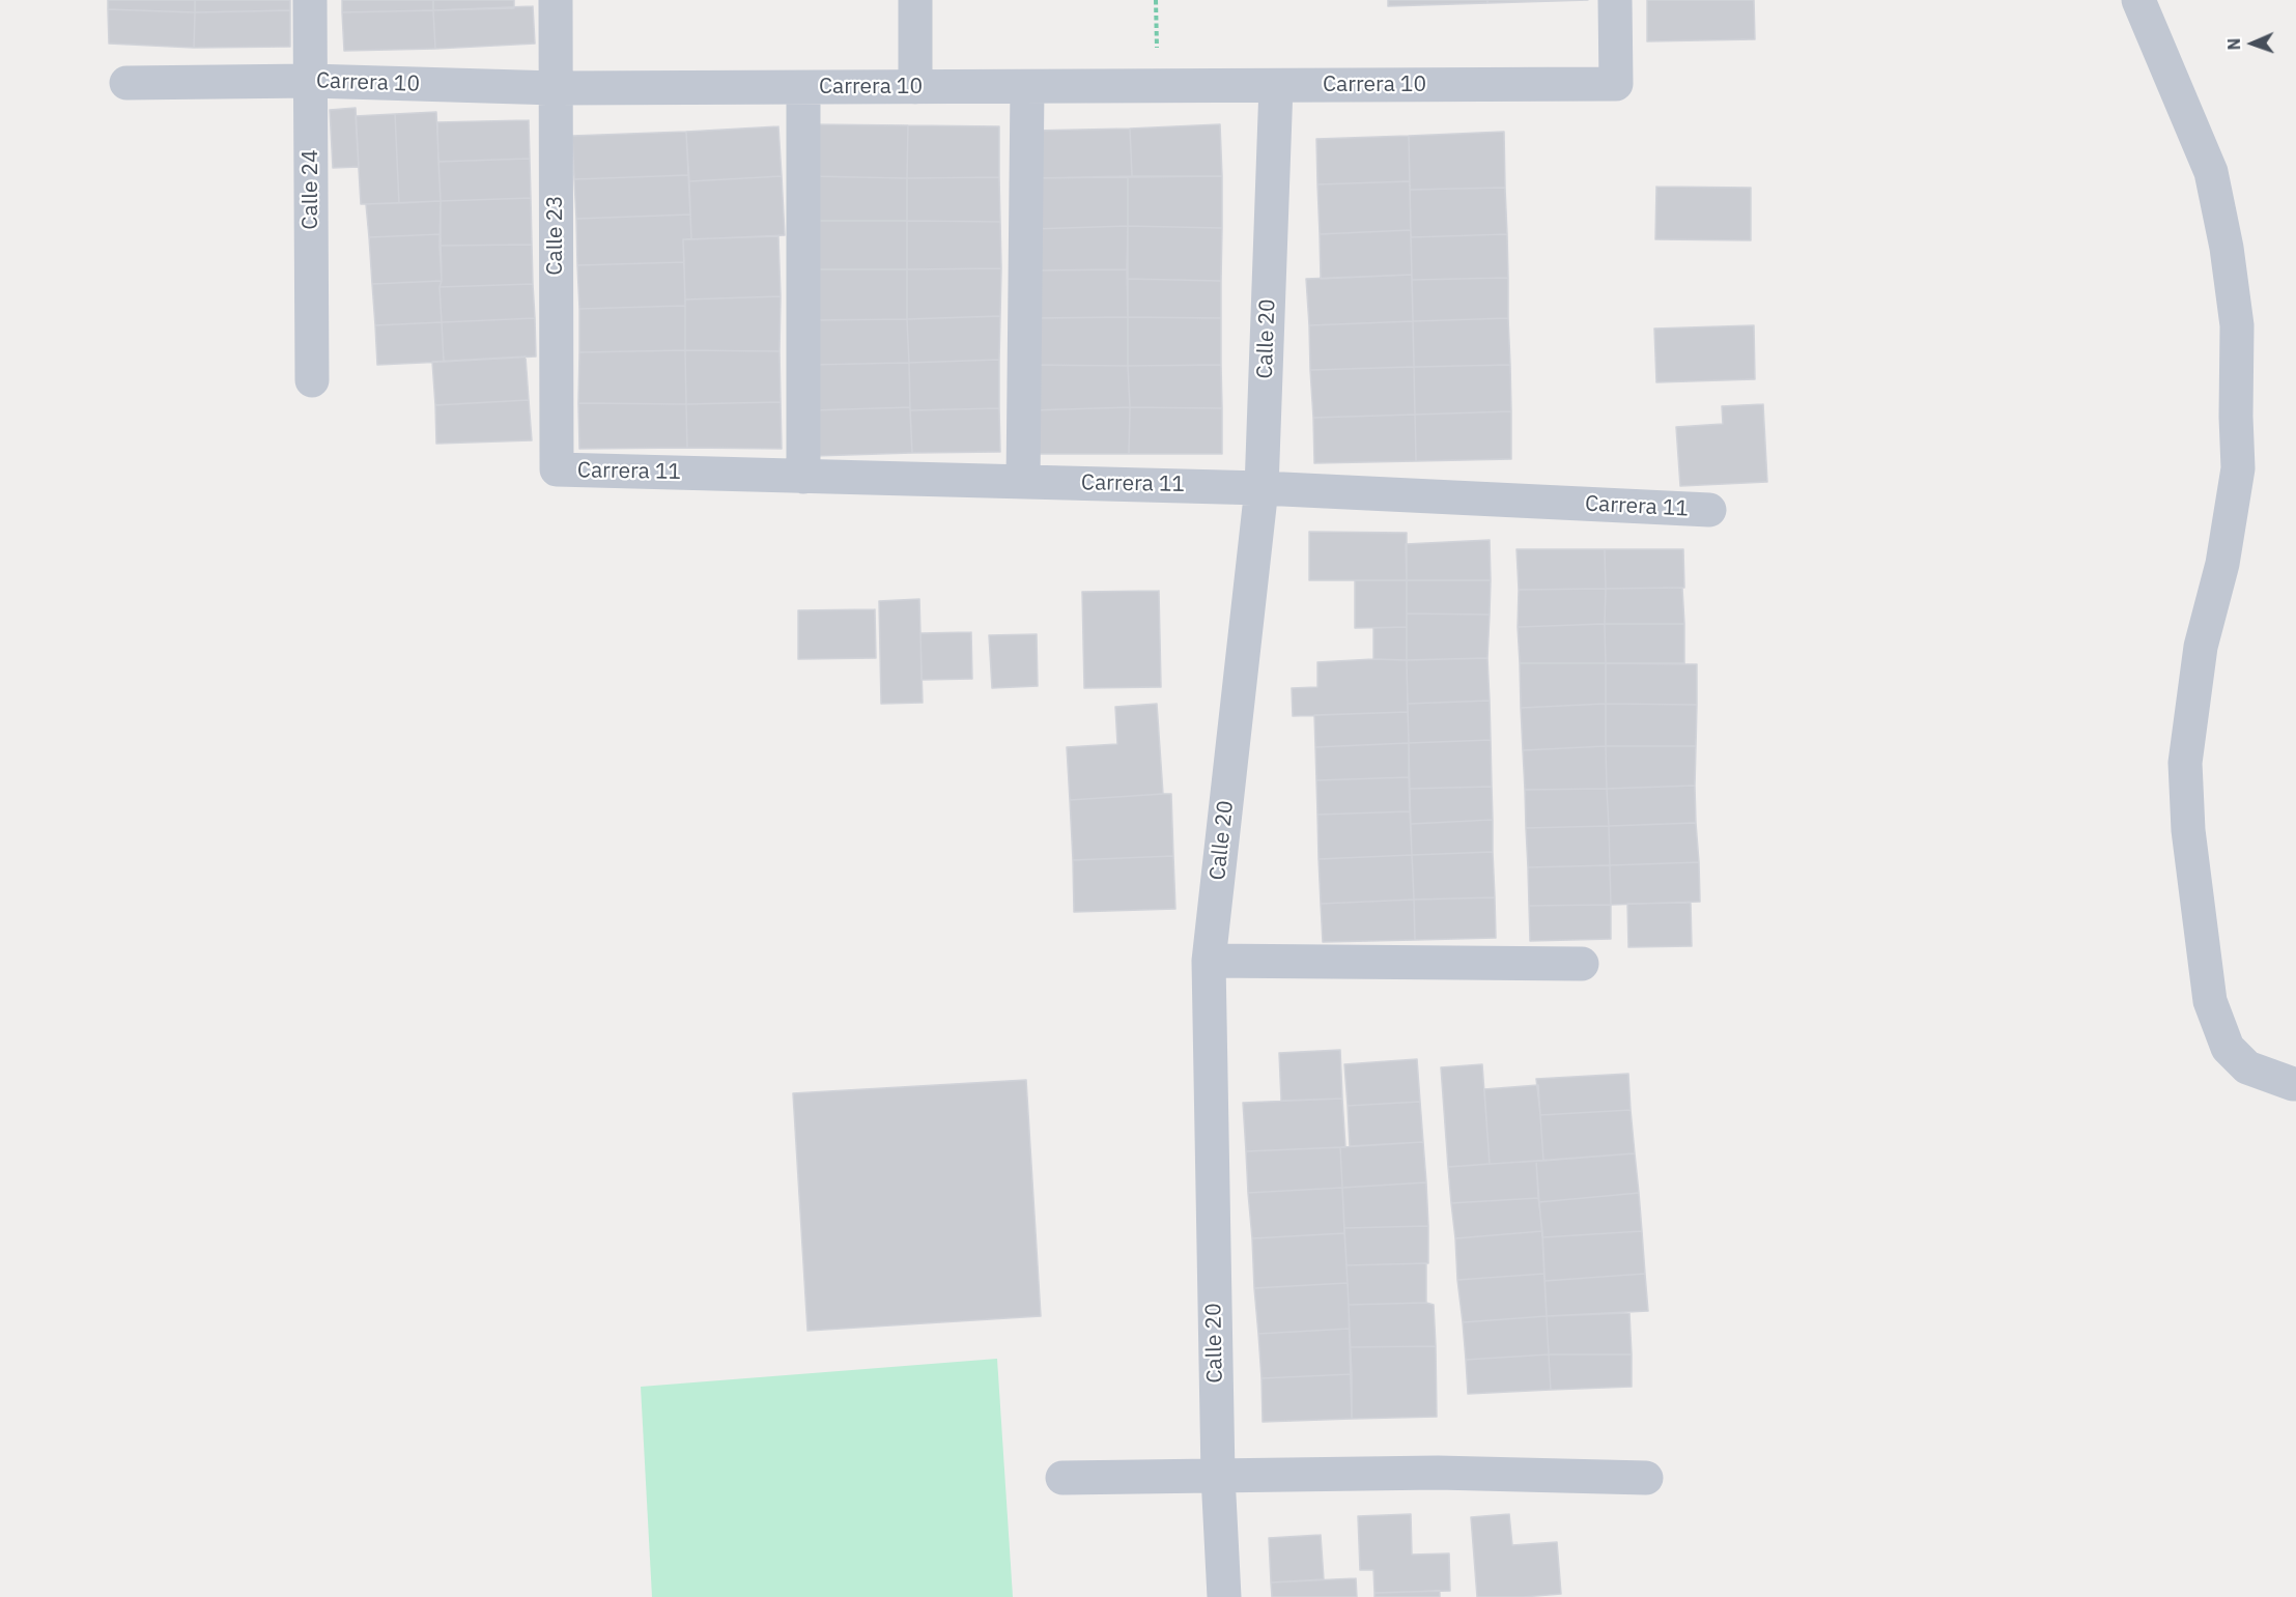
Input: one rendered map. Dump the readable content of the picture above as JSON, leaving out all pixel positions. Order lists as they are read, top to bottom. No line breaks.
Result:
{"streets":{"street":["Carrera 10","Calle 24","Calle 23","Calle 20","Carrera 11"]},"crossings":[["Carrera 10","Calle 24"],["Carrera 10","Calle 23"],["Carrera 10","Calle 20"],["Calle 23","Carrera 11"],["Calle 20","Carrera 11"]],"north":"left"}
